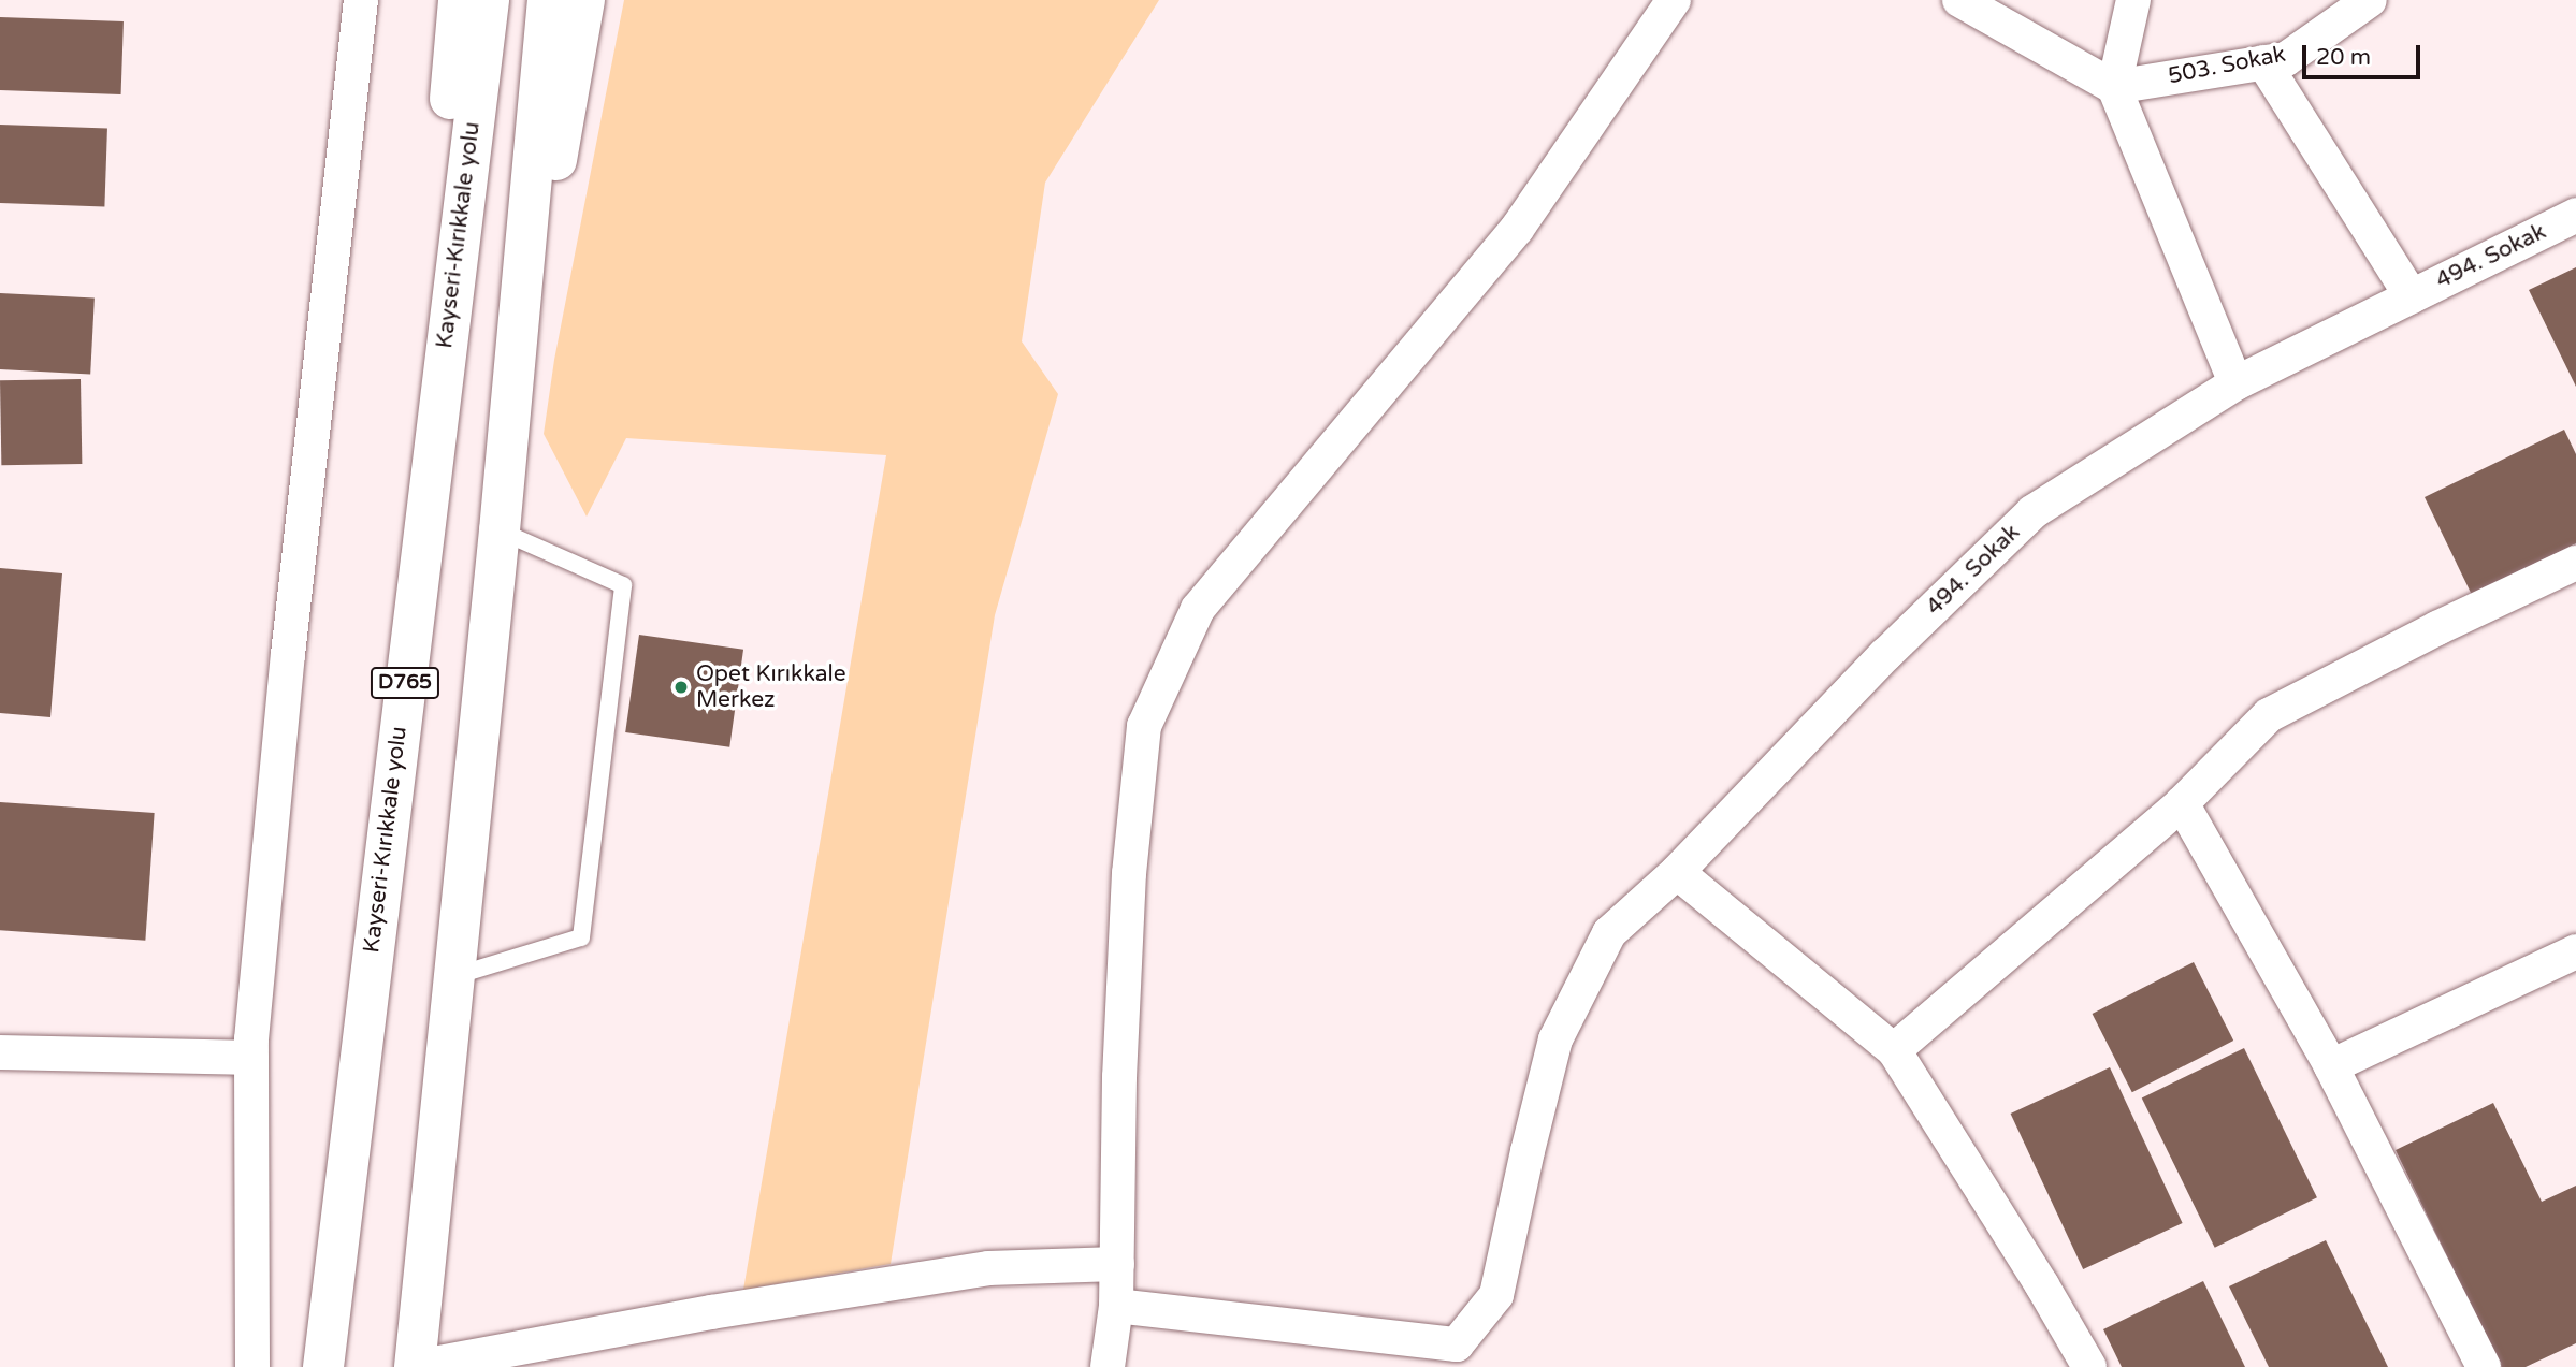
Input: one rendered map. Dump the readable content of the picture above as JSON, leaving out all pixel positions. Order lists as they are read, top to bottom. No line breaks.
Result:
{"streets":{"highway":["Kayseri-Kırıkkale yolu","D765"],"street":["503. Sokak","494. Sokak"]},"places":["Opet Kırıkkale Merkez"],"scale_bar":"20 m"}
